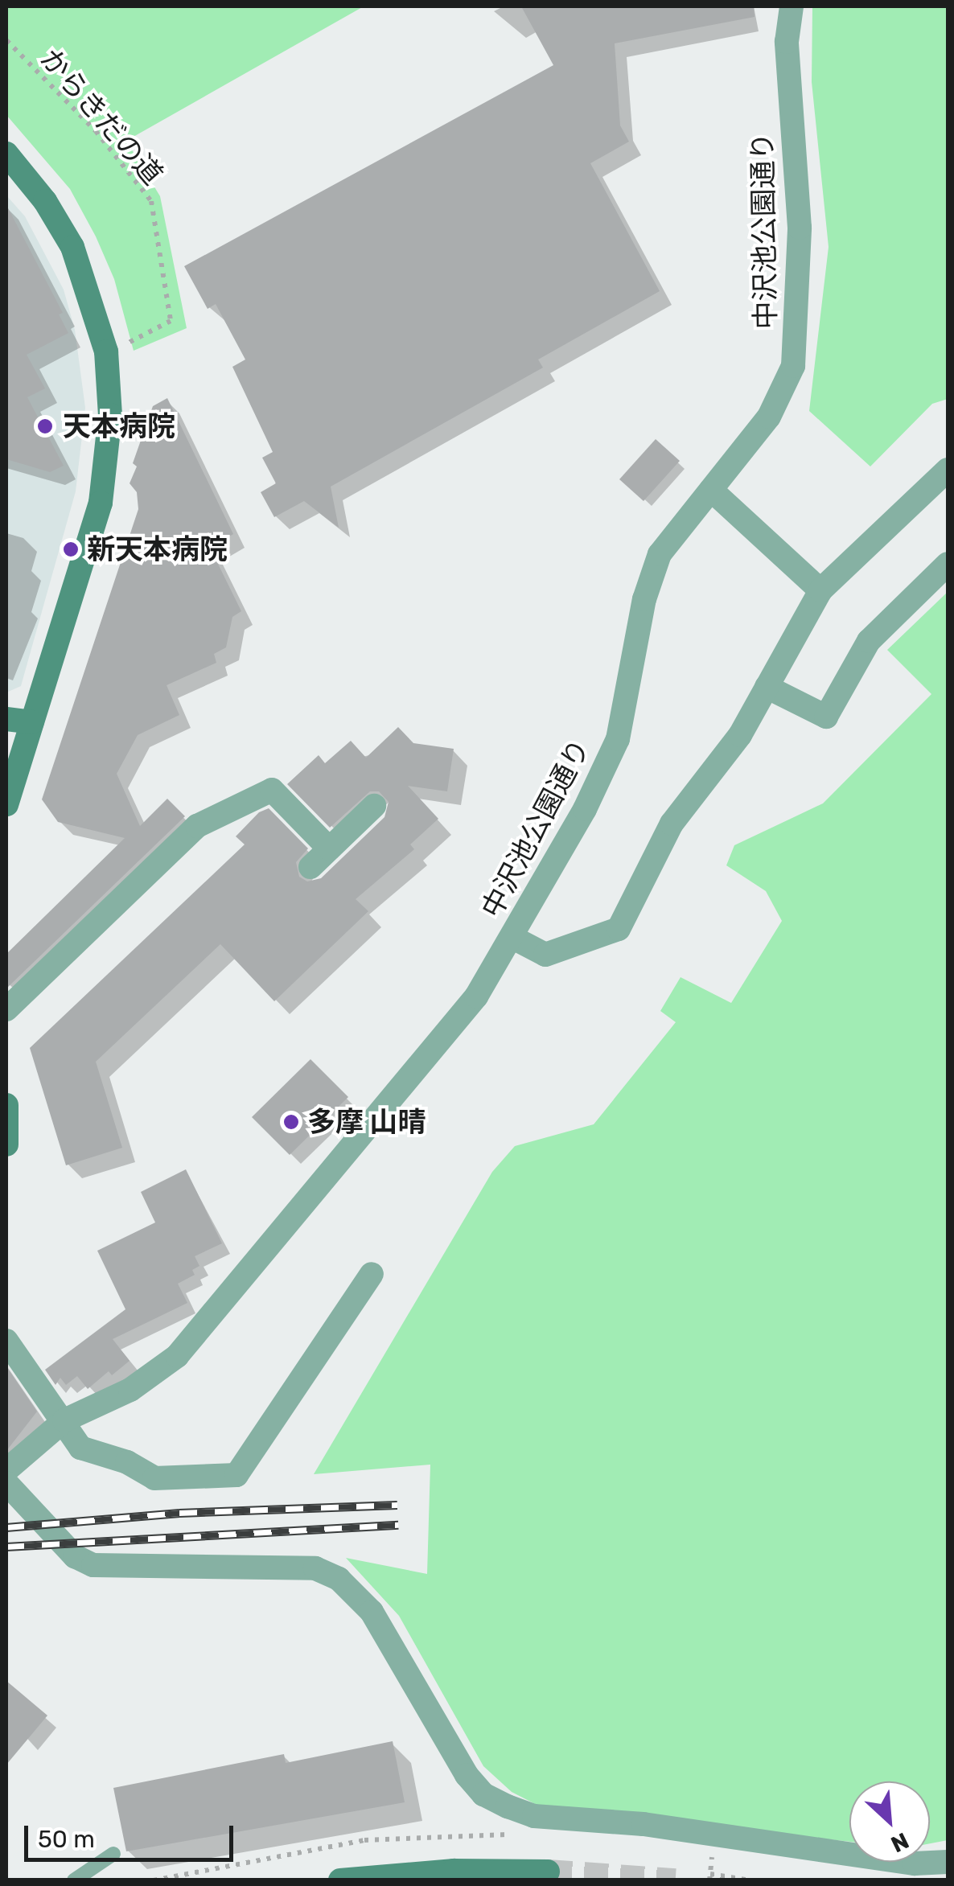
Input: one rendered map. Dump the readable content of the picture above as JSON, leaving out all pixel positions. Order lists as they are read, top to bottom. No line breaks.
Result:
{"streets":{"street":["中沢池公園通り"],"path":["からきだの道"]},"places":["天本病院","新天本病院","多摩 山晴"],"scale_bar":"50 m","north":"bottom right"}
